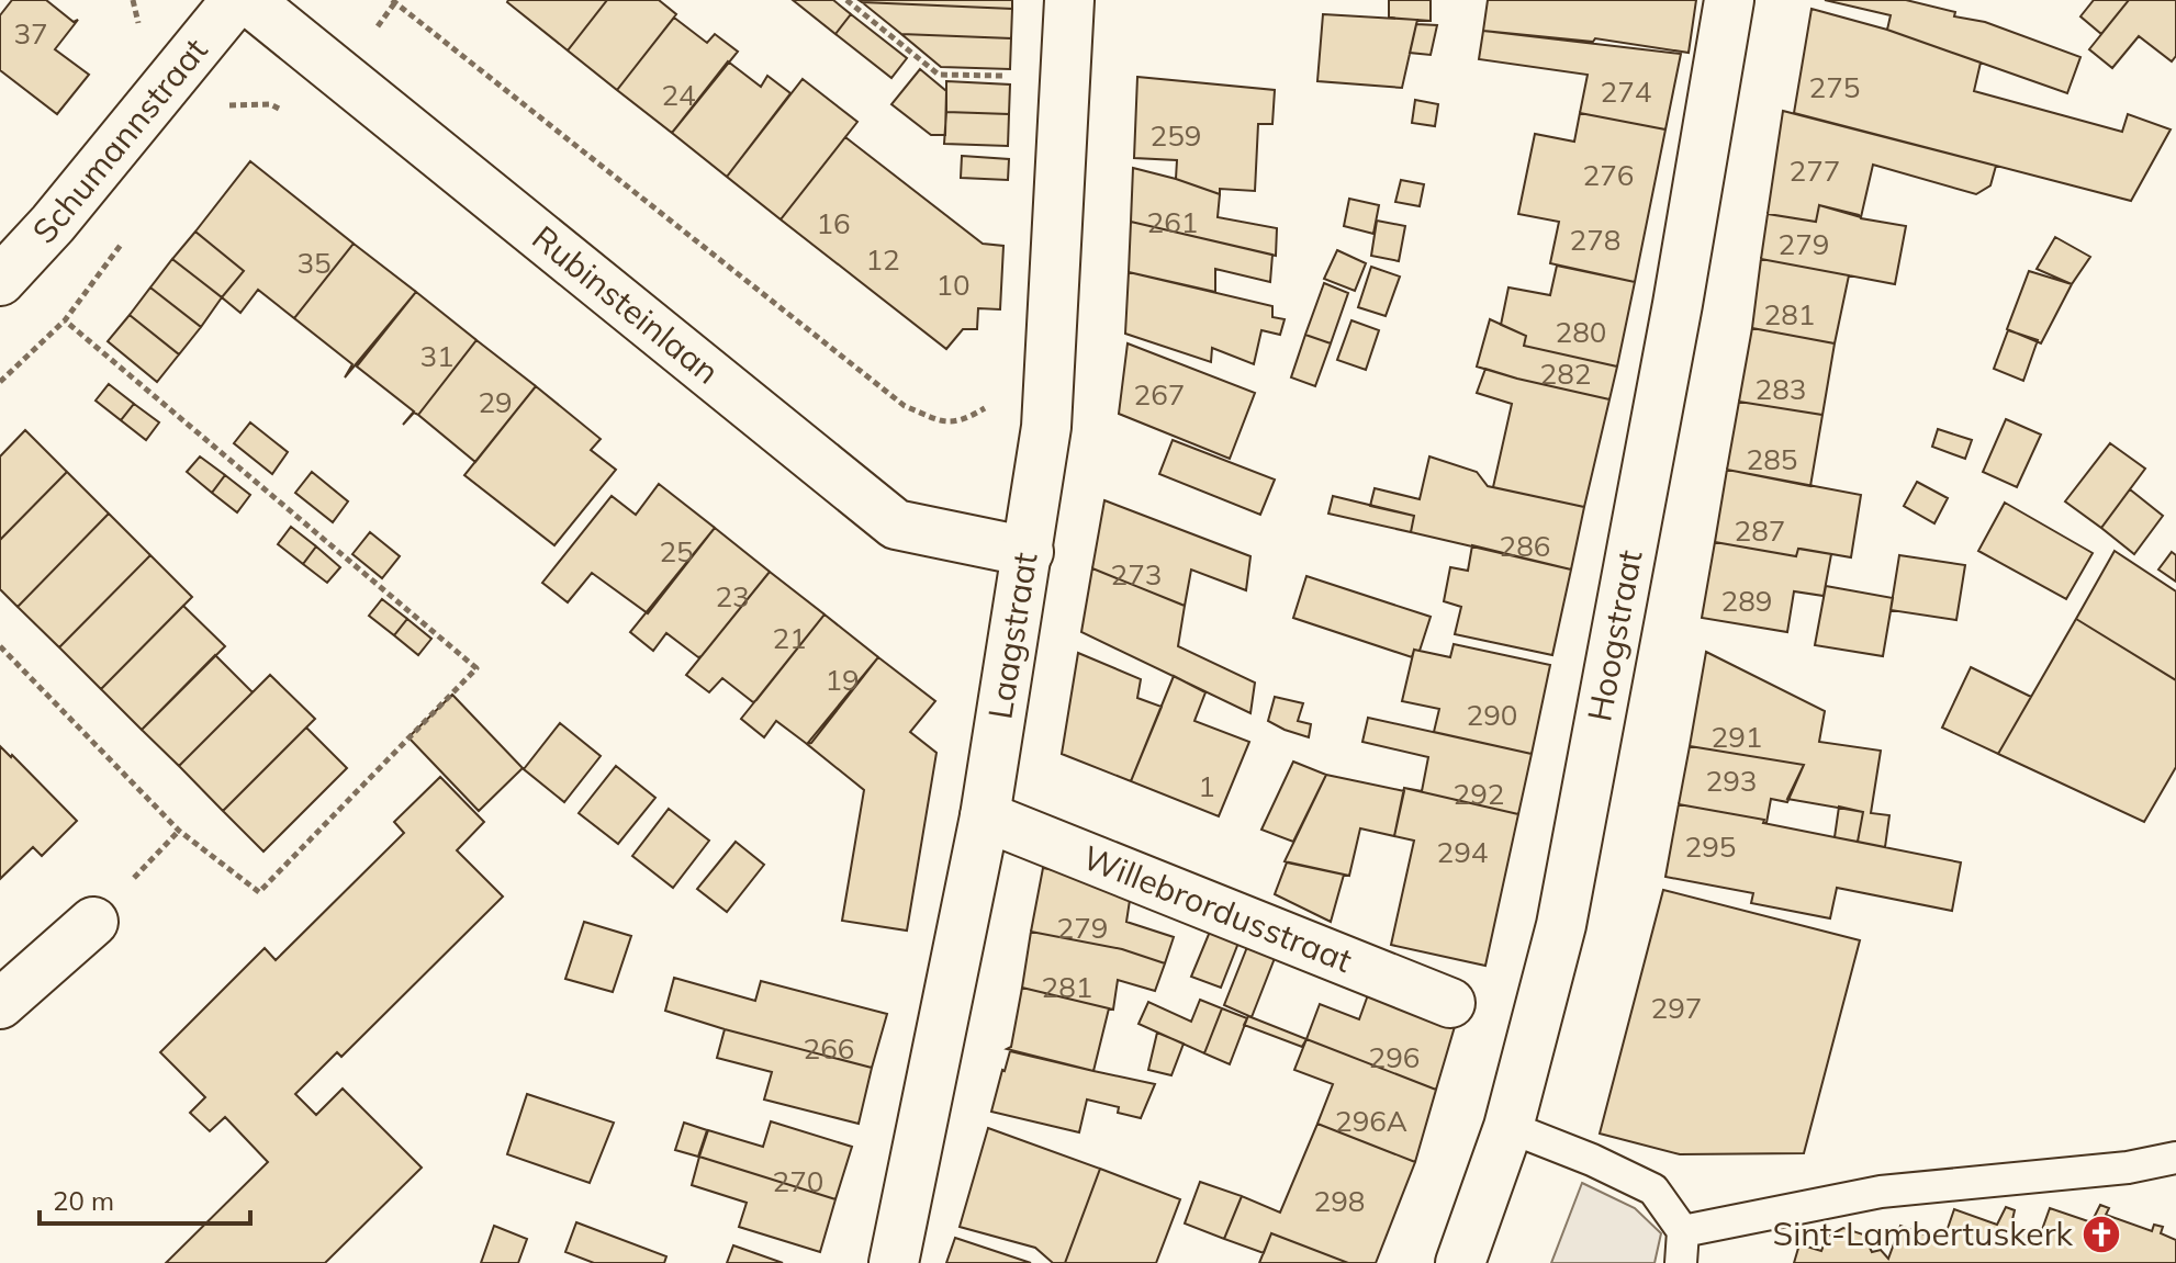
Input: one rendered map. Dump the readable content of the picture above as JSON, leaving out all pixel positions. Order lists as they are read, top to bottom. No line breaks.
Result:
{"streets":{"street":["Schumannstraat","Rubinsteinlaan","Laagstraat","Hoogstraat","Willebrordusstraat"]},"crossings":[["Rubinsteinlaan","Laagstraat"],["Laagstraat","Willebrordusstraat"]],"places":{"church":["Sint-Lambertuskerk"]},"house_numbers":["37","275","274","24","259","277","276","261","16","278","279","12","35","10","281","280","31","282","283","267","29","285","287","286","25","273","23","289","21","19","290","291","293","1","292","295","294","279","281","297","266","296","296A","270","298"],"scale_bar":"20 m"}
